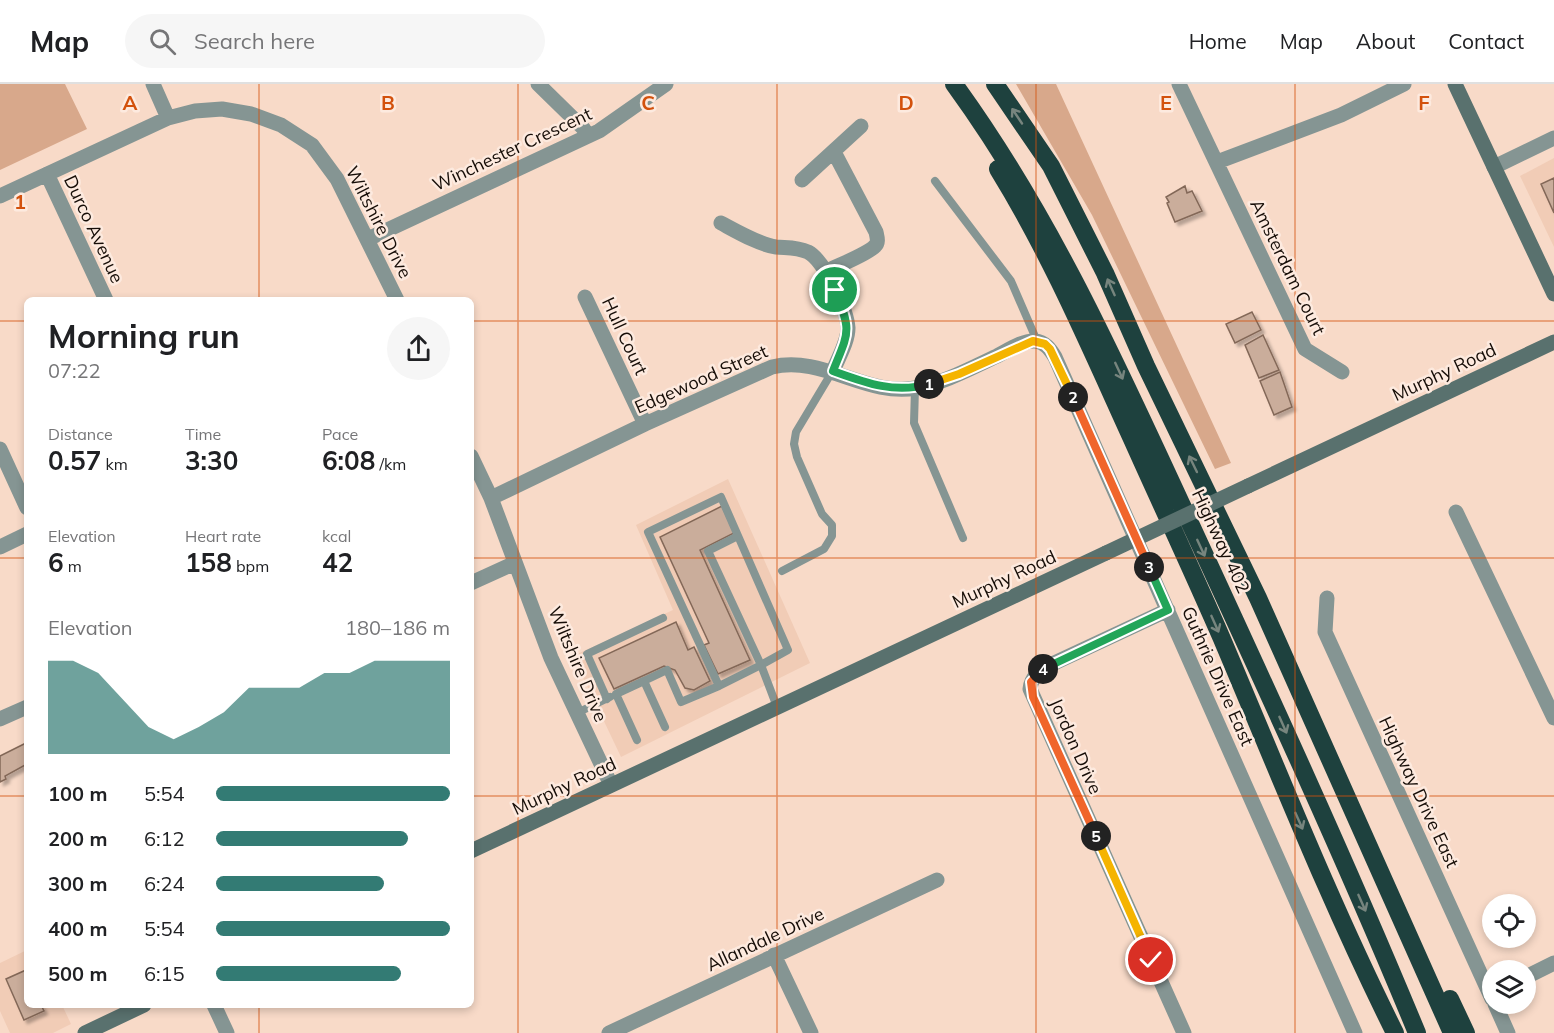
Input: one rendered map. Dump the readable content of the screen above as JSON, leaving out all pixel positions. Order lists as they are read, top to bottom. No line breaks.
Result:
{"streets":{"highway":["Highway 402"],"street":["Winchester Crescent","Wiltshire Drive","Durco Avenue","Amsterdam Court","Hull Court","Murphy Road","Edgewood Street","Guthrie Drive East","Jordon Drive","Highway Drive East","Allandale Drive"]},"crossings":[["Winchester Crescent","Wiltshire Drive"],["Wiltshire Drive","Durco Avenue"],["Wiltshire Drive","Murphy Road"],["Wiltshire Drive","Edgewood Street"],["Hull Court","Edgewood Street"],["Edgewood Street","Guthrie Drive East"],["Guthrie Drive East","Jordon Drive"]],"page":{"header":"Map","search":"Search here","nav":["Home","Map","About","Contact"],"heading":["Morning run","07:22"],"pins":["1","2","3","4","5"],"stats":[["Distance","0.57 km"],["Time","3:30"],["Pace","6:08 /km"],["Elevation","6 m"],["Heart rate","158 bpm"],["kcal","42"]],"chart":["Elevation","180–186 m"],"list":[{"name":"100 m","note":"5:54"},{"name":"200 m","note":"6:12"},{"name":"300 m","note":"6:24"},{"name":"400 m","note":"5:54"},{"name":"500 m","note":"6:15"}]},"grid":{"columns":["A","B","C","D","E","F"],"rows":["1"]}}
